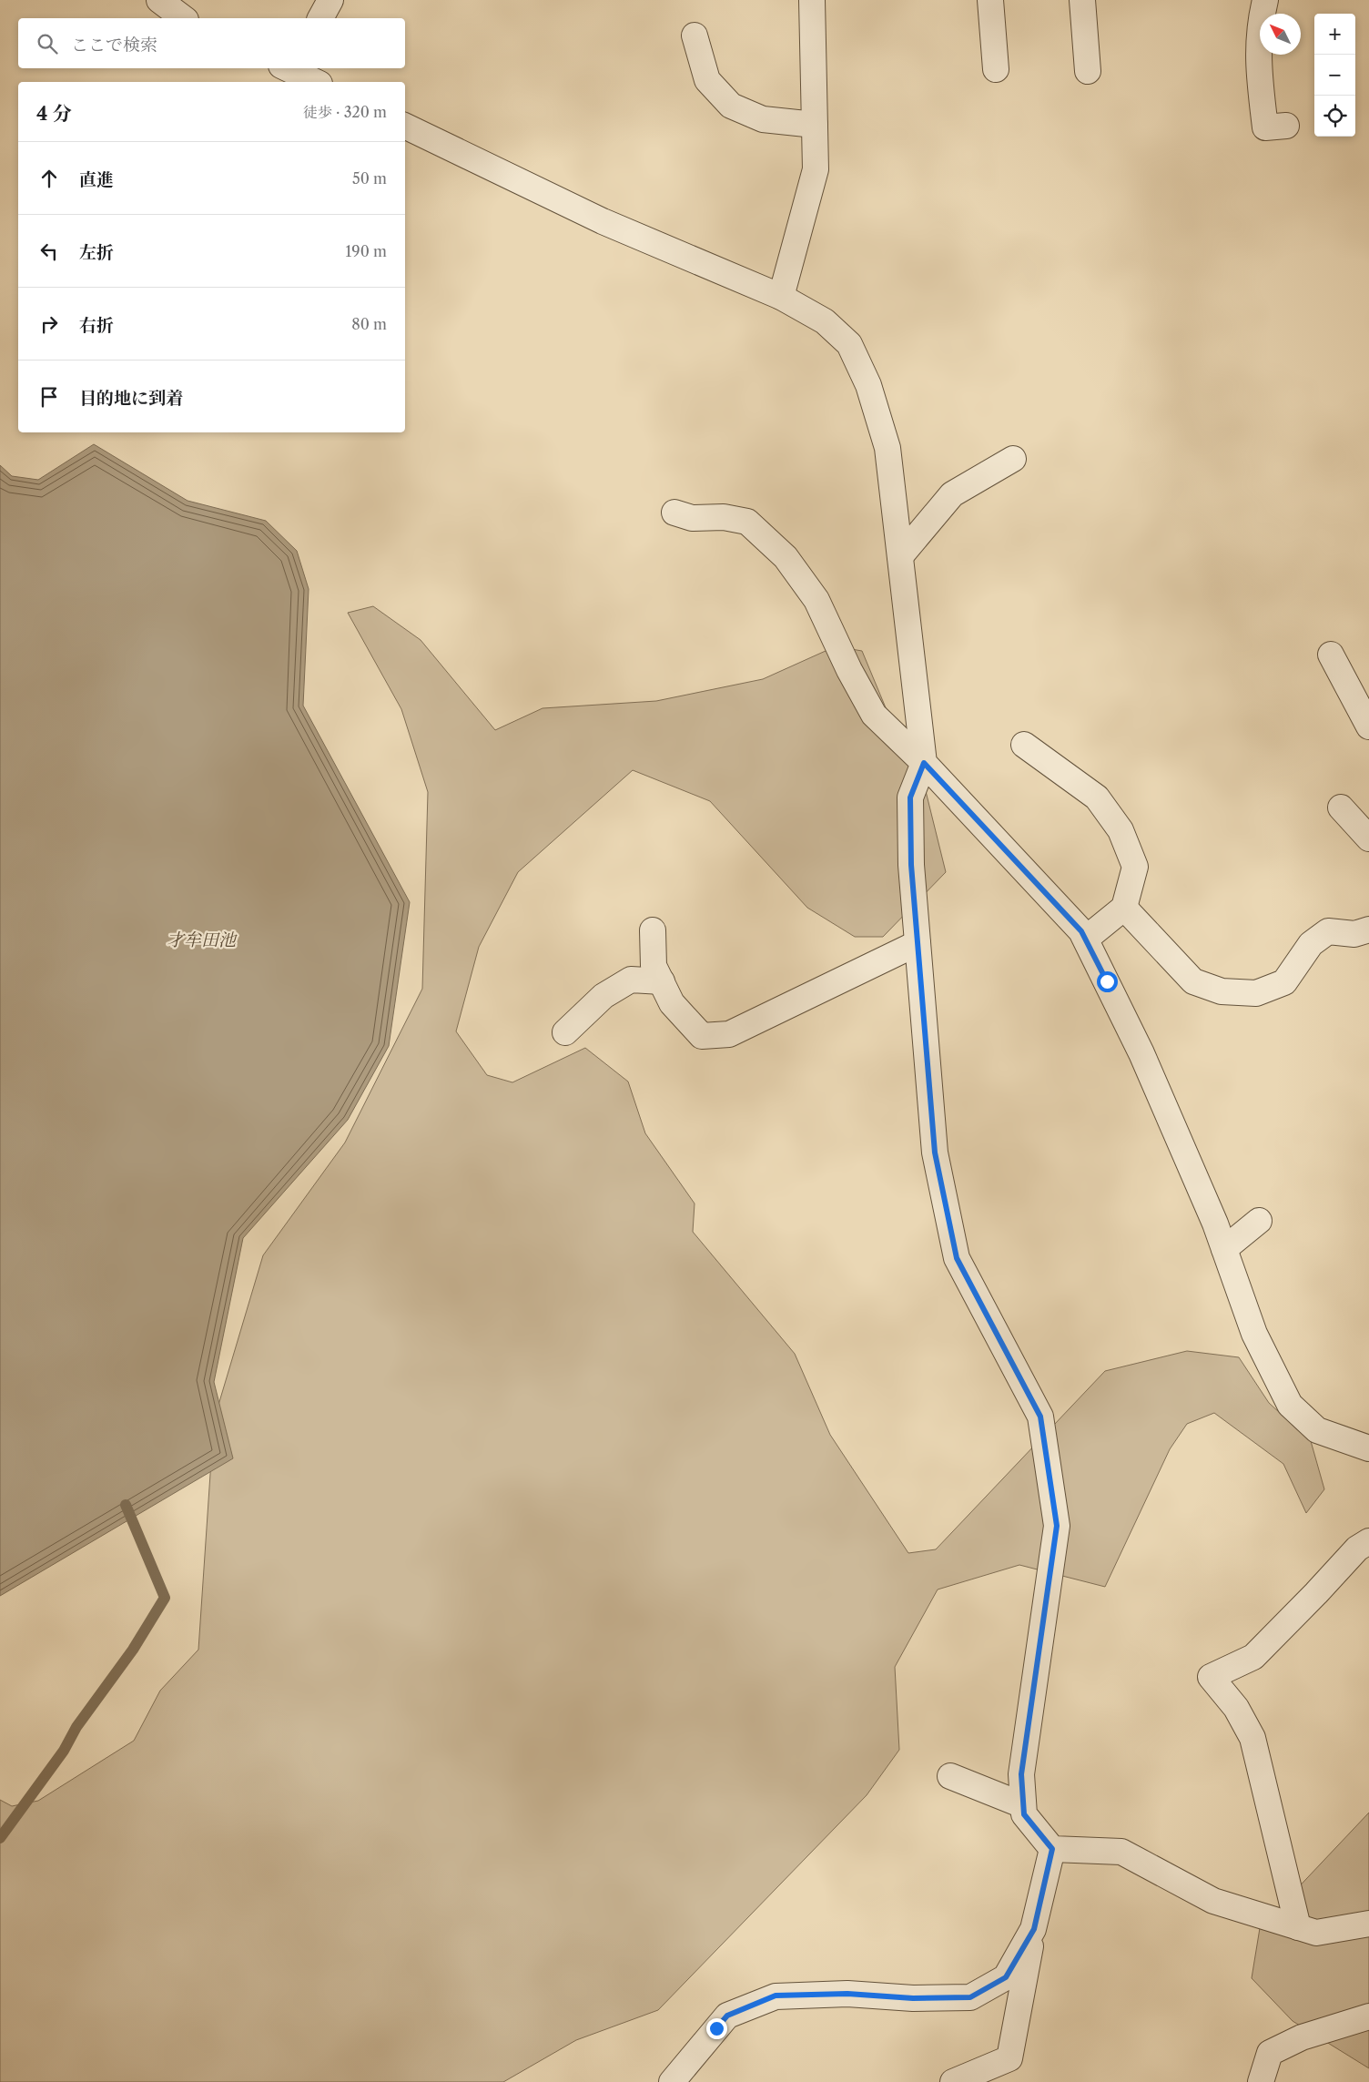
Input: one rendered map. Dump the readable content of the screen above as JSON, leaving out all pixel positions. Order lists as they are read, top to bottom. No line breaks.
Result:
{"water":["才牟田池"],"north":"top left","page":{"map_buttons":["+","−"],"search":"ここで検索","heading":["4 分","徒歩 · 320 m"],"list":[["直進","50 m"],["左折","190 m"],["右折","80 m"],"目的地に到着"]}}
